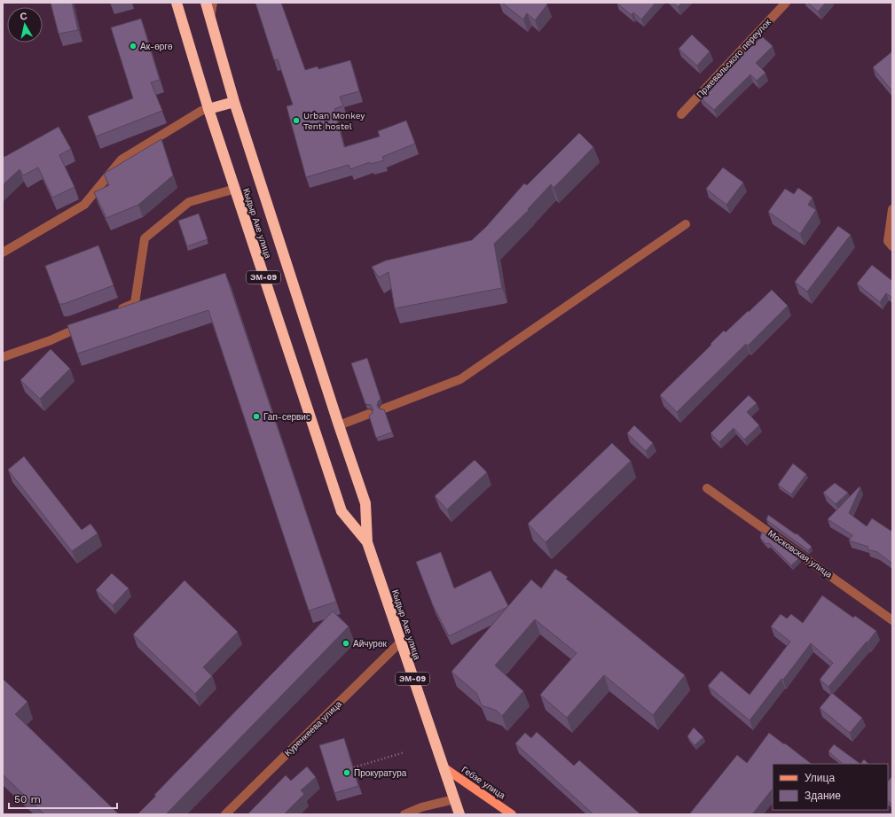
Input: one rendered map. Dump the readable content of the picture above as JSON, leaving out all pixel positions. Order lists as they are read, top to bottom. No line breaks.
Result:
{"streets":{"highway":["Кыдыр Аке улица","ЭМ-09"],"main road":["Гебзе улица"],"street":["Пржевальского переулок","Московская улица","Куренкеева улица"]},"crossings":[["Кыдыр Аке улица","Куренкеева улица"],["Кыдыр Аке улица","Гебзе улица"]],"places":["Ак-өргө","Urban Monkey Tent hostel","Гап-сервис","Айчурөк","Прокуратура"],"legend":["Улица","Здание"],"scale_bar":"50 m","north":"top"}
